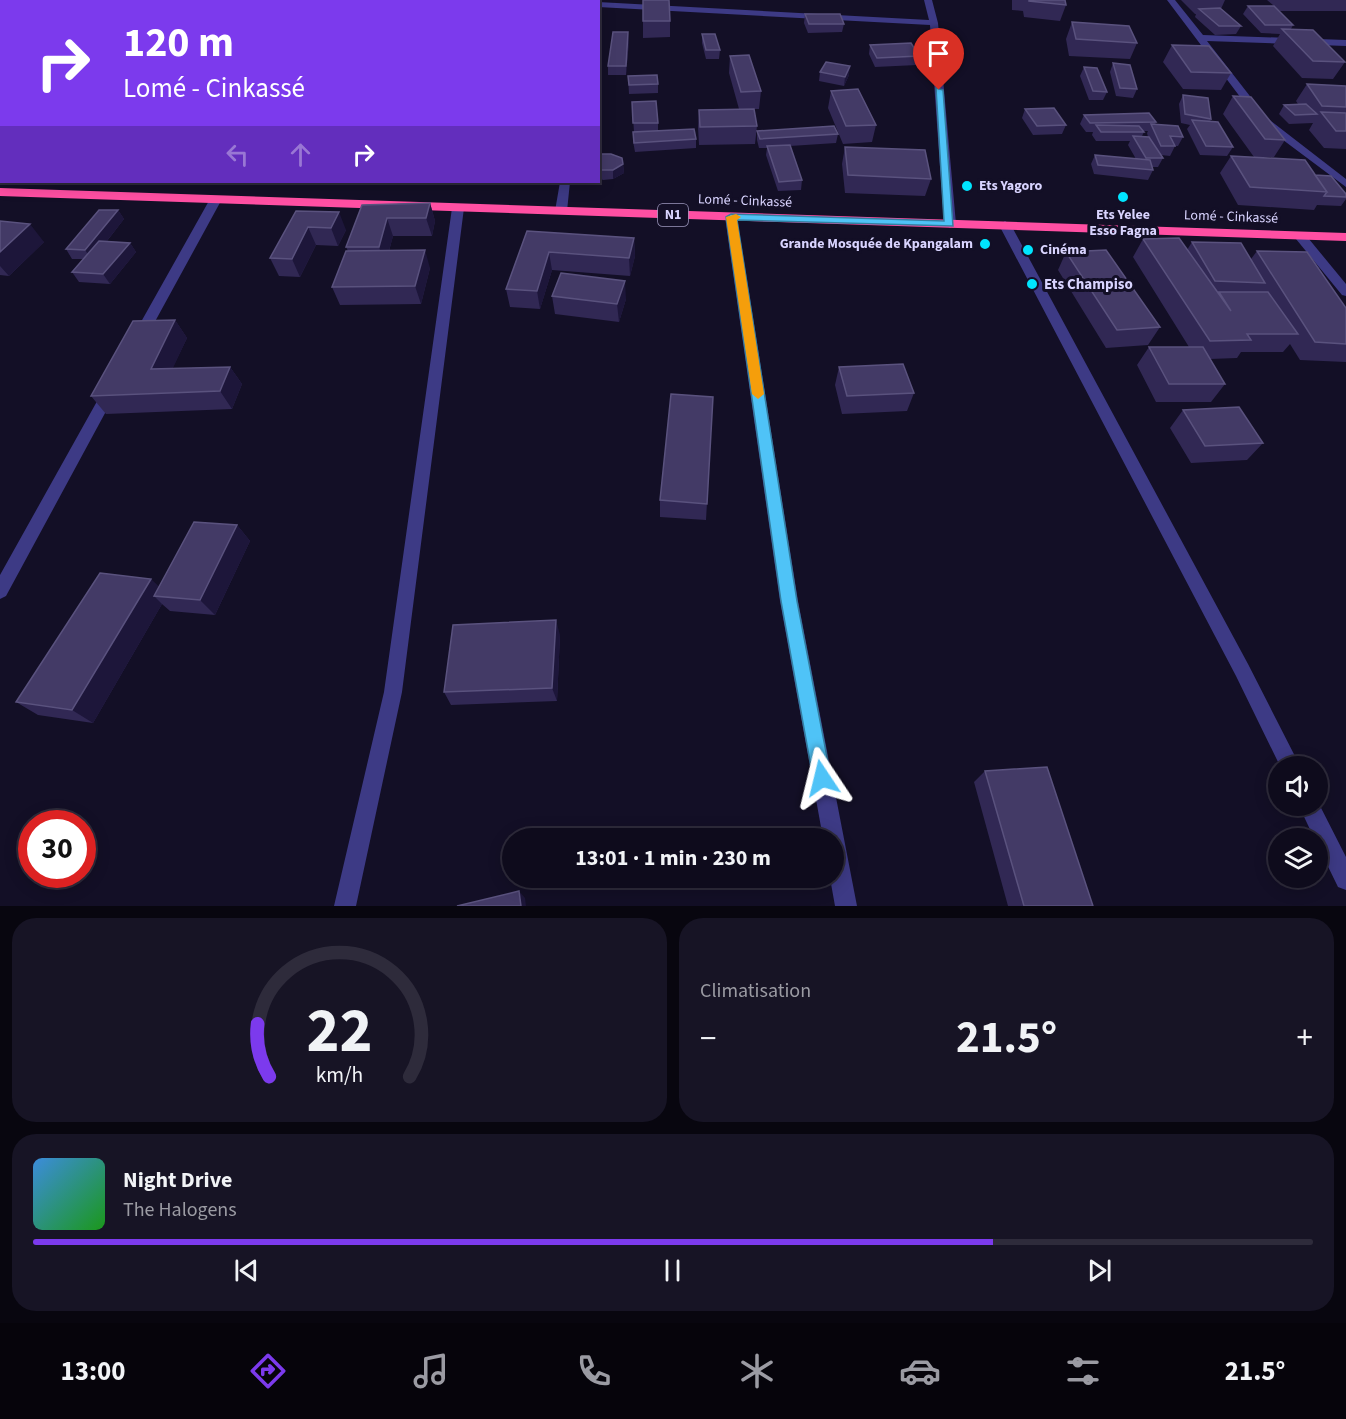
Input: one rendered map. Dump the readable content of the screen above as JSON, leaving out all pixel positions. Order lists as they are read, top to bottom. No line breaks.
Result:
{"streets":{"highway":["Lomé - Cinkassé","N1"]},"places":["Ets Yagoro","Ets Yelee Esso Fagna","Grande Mosquée de Kpangalam","Cinéma","Ets Champiso"],"page":{"turn":["120 m","Lomé - Cinkassé"],"limit":"30","trip":"13:01 · 1 min · 230 m","tile":"Climatisation","heat":["−","21.5°","+"],"song":["Night Drive","The Halogens"],"tabs":["13:00","21.5°"],"gauge":["22","km/h"]}}
